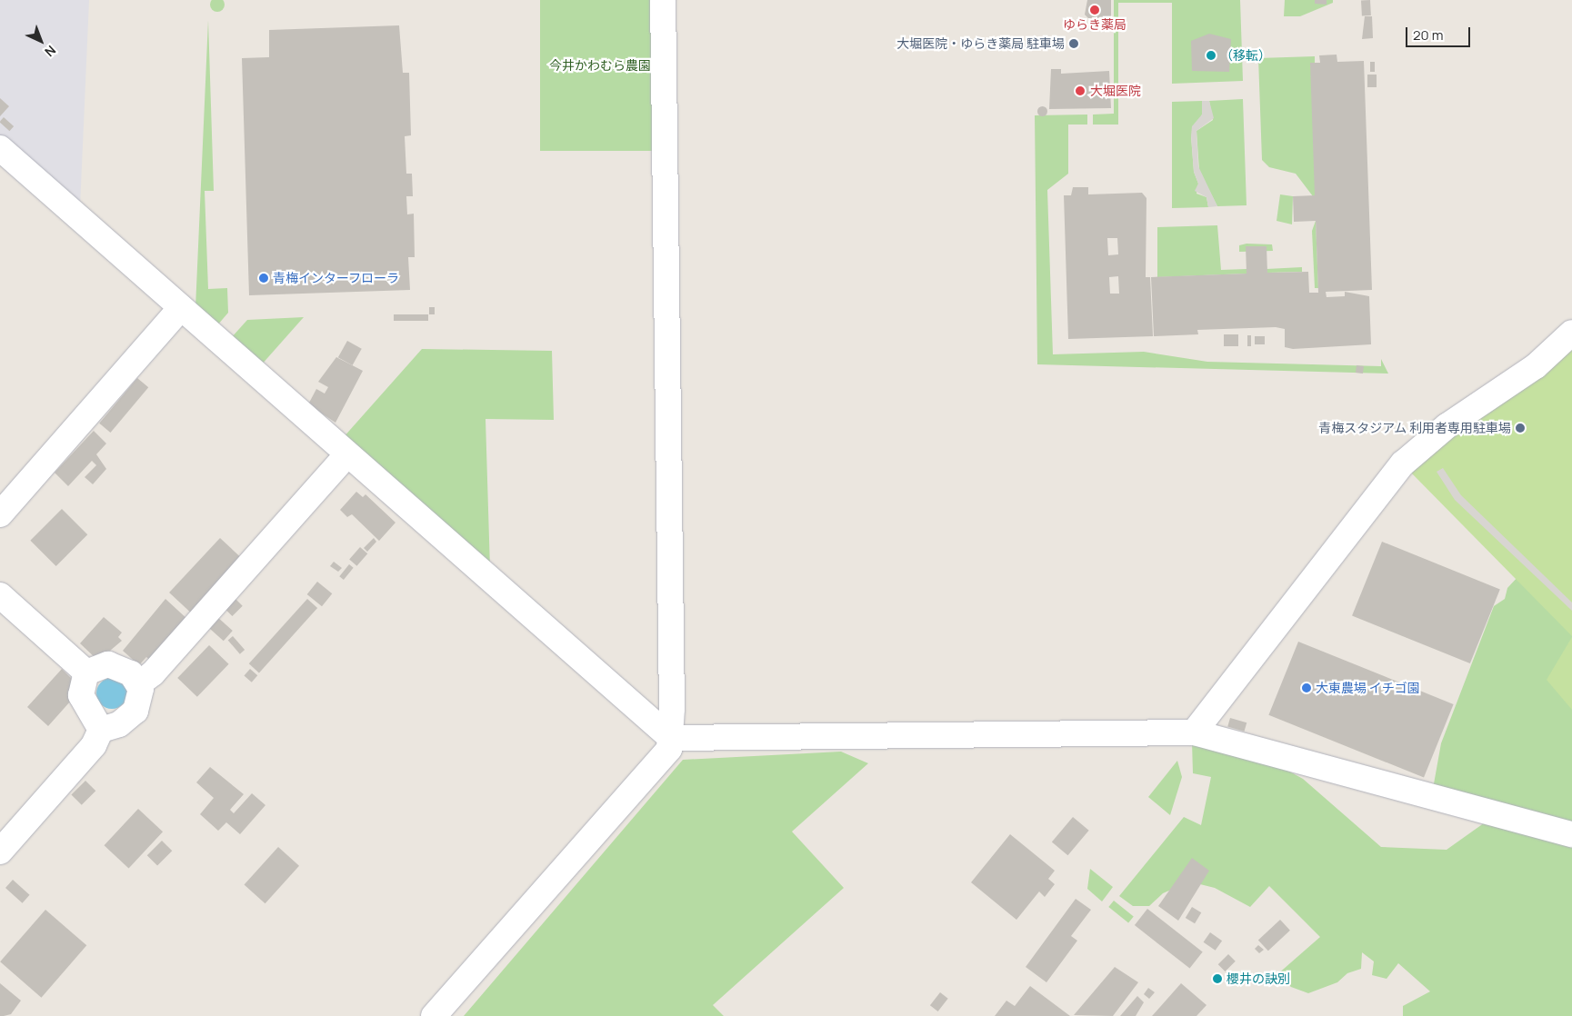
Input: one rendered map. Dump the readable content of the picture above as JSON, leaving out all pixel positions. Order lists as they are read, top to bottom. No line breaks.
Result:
{"parks":["今井かわむら農園"],"places":["ゆらき薬局","大堀医院・ゆらき薬局 駐車場","（移転）","大堀医院","青梅インターフローラ","青梅スタジアム 利用者専用駐車場","大東農場 イチゴ園","櫻井の訣別"],"scale_bar":"20 m","north":"bottom right"}
